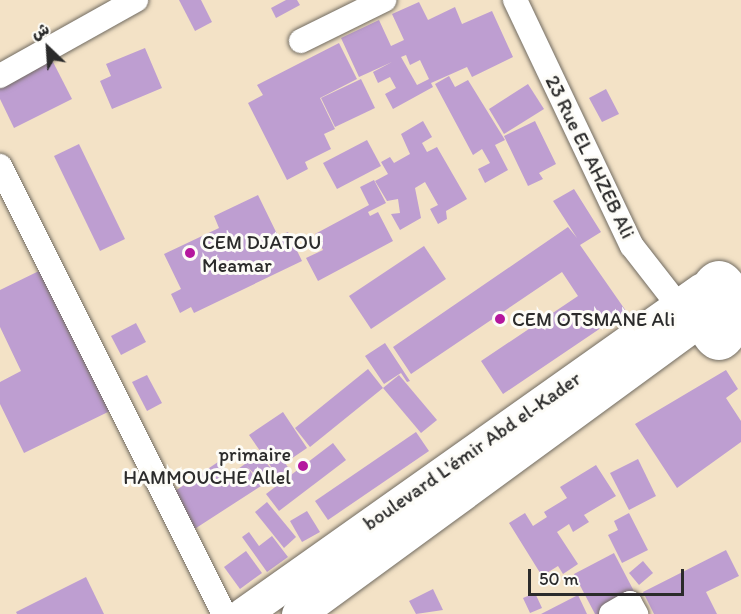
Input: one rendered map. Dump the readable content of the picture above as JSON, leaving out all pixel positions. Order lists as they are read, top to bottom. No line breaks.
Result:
{"streets":{"highway":["boulevard L'émir Abd el-Kader"],"street":["23 Rue EL AHZEB Ali"]},"crossings":[["23 Rue EL AHZEB Ali","boulevard L'émir Abd el-Kader"]],"places":["CEM DJATOU Meamar","CEM OTSMANE Ali","primaire HAMMOUCHE Allel"],"scale_bar":"50 m","north":"top left"}
